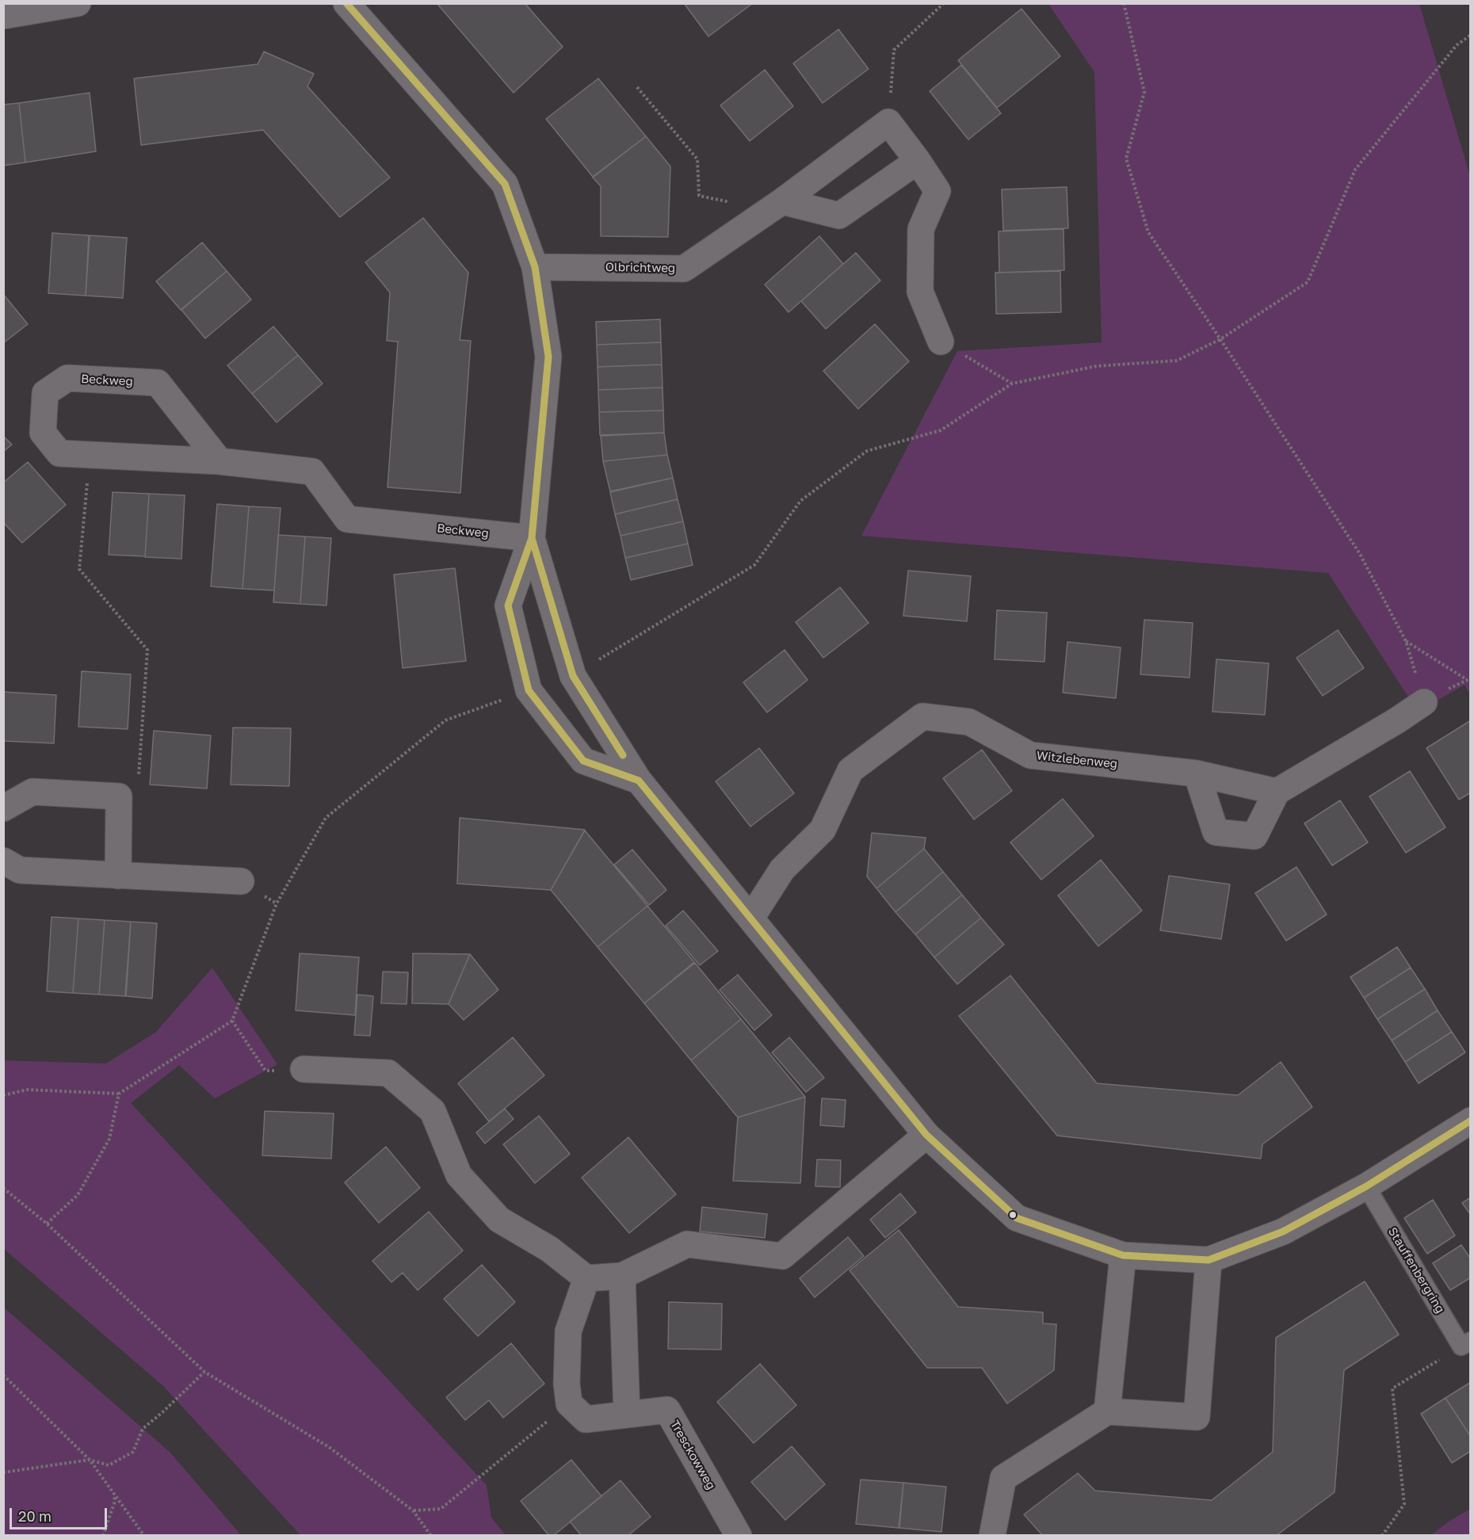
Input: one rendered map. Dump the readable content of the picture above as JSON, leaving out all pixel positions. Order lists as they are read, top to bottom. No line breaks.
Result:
{"streets":{"street":["Olbrichtweg","Beckweg","Witzlebenweg","Tresckowweg"],"lane":["Stauffenbergring"]},"scale_bar":"20 m"}
